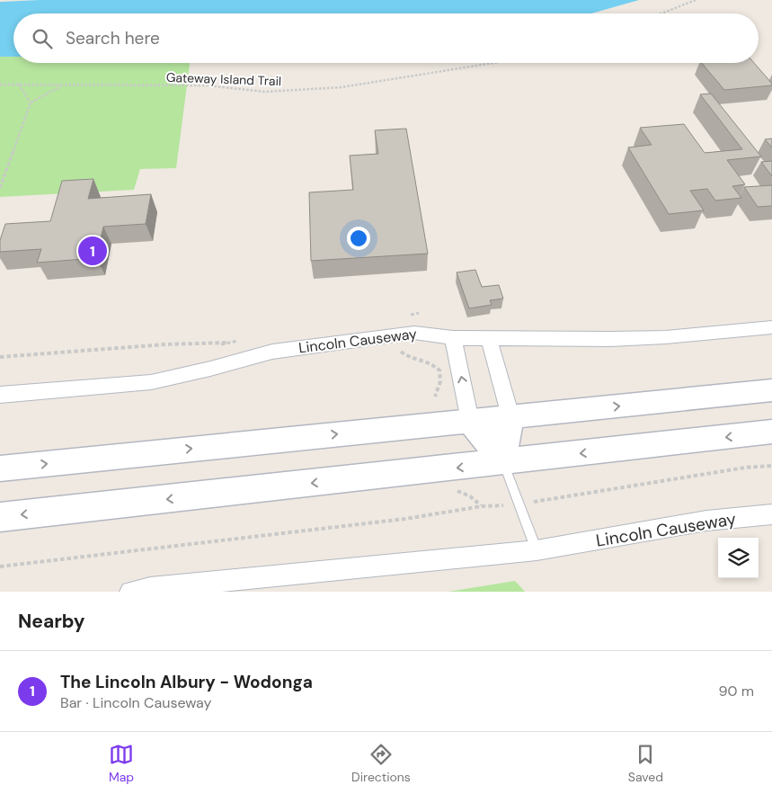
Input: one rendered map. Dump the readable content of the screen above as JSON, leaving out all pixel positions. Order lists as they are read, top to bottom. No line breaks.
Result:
{"streets":{"street":["Lincoln Causeway"],"path":["Gateway Island Trail"]},"page":{"search":"Search here","pins":"1","heading":"Nearby","list":[{"mark":"1","name":"The Lincoln Albury - Wodonga","note":"Bar · Lincoln Causeway","value":"90 m"}],"nav":["Map","Directions","Saved"]}}
